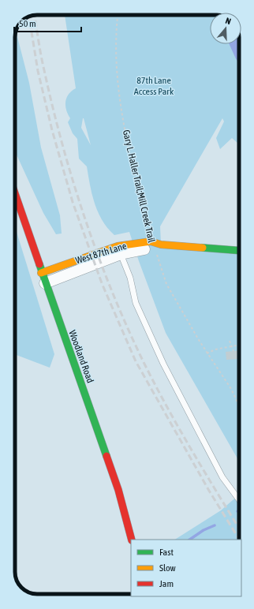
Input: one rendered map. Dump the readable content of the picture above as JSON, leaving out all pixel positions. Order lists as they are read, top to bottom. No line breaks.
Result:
{"streets":{"main road":["West 87th Lane","Woodland Road"],"path":["Gary L. Haller Trail;Mill Creek Trail"]},"crossings":[["Gary L. Haller Trail;Mill Creek Trail","West 87th Lane"],["West 87th Lane","Woodland Road"]],"parks":["87th Lane Access Park"],"legend":["Fast","Slow","Jam"],"scale_bar":"50 m","north":"top"}
